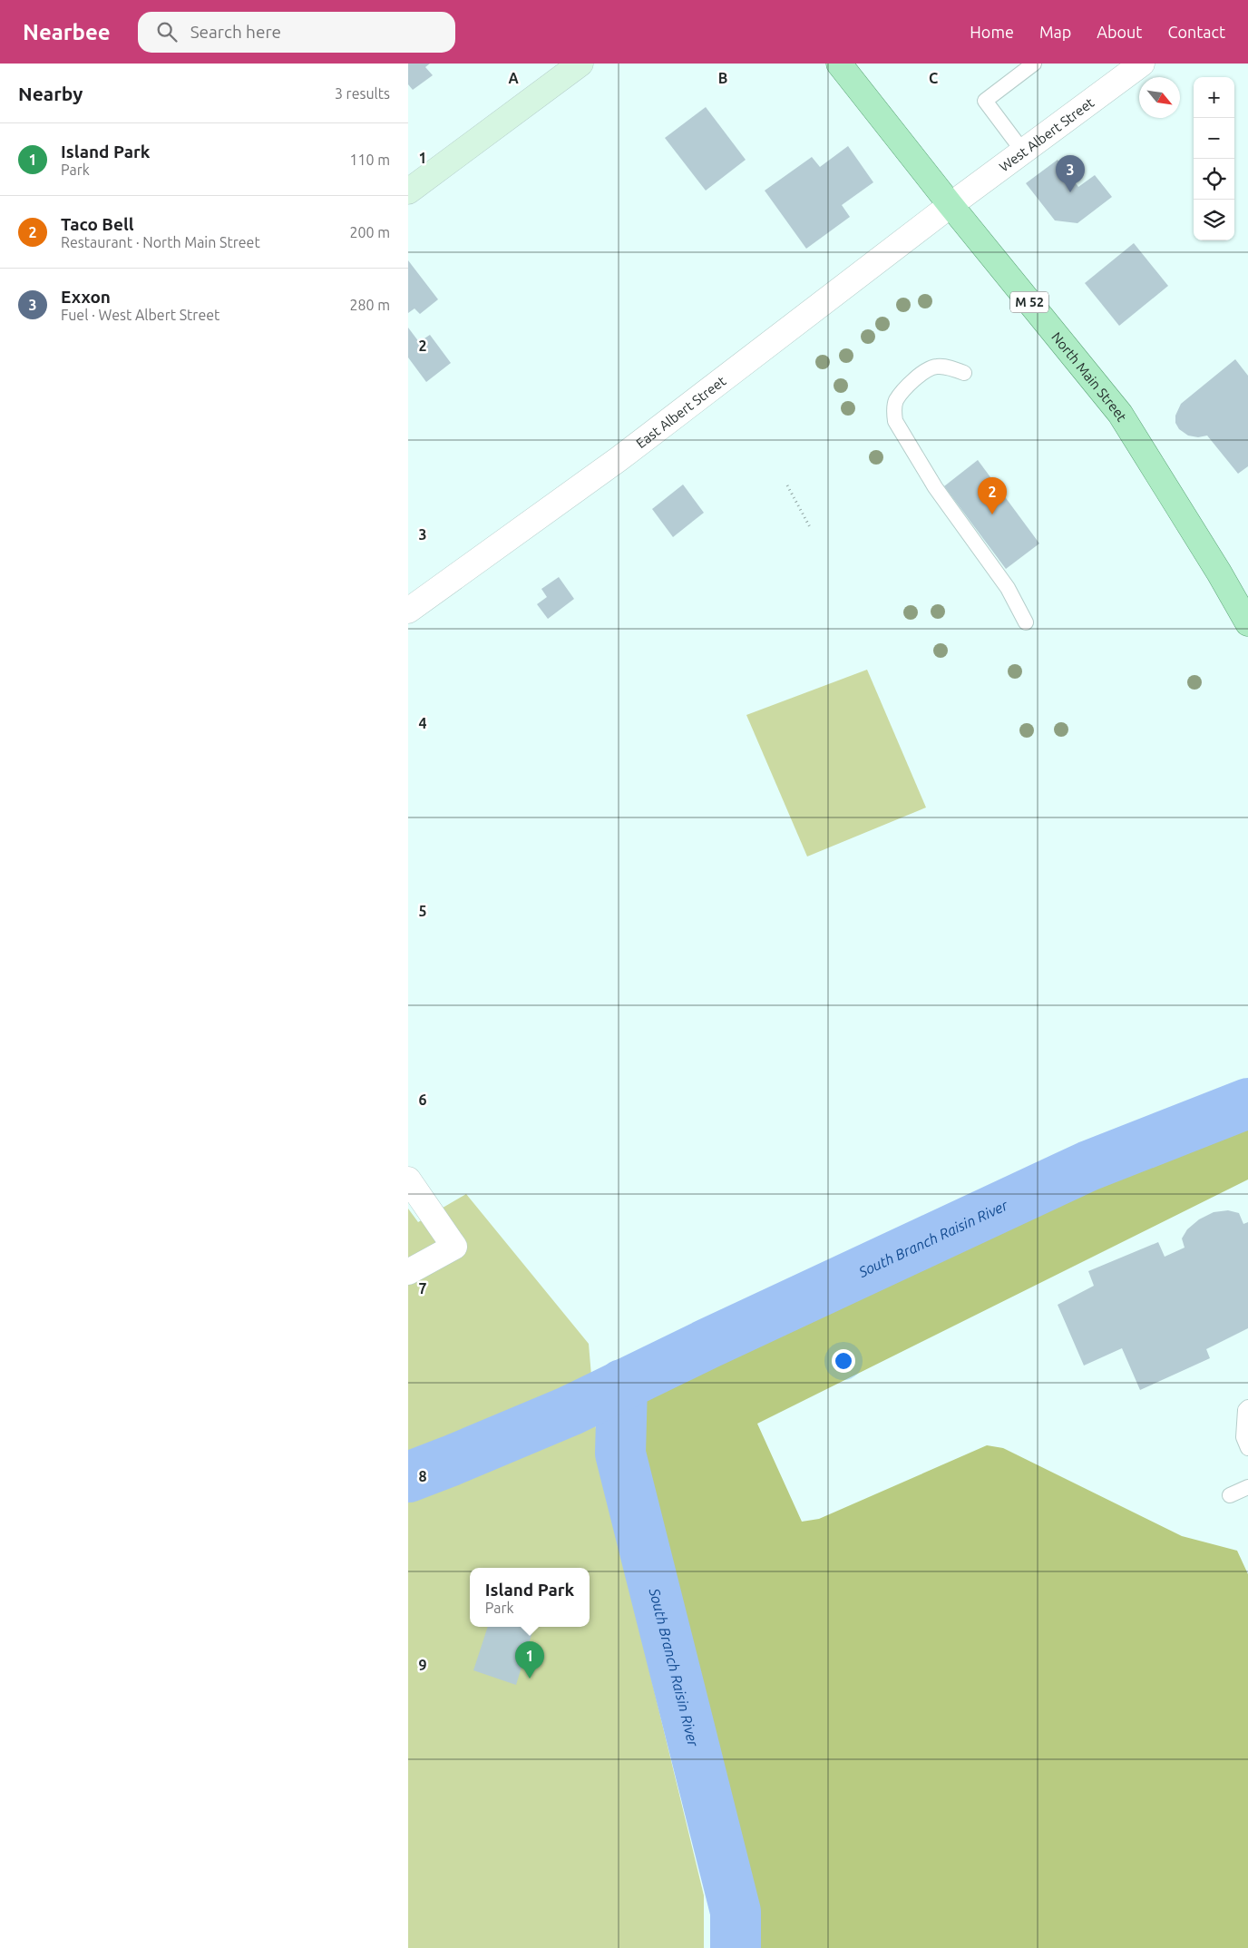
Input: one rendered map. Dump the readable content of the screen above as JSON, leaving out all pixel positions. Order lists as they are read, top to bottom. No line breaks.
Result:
{"streets":{"main road":["M 52","North Main Street"],"street":["West Albert Street","East Albert Street"]},"crossings":[["West Albert Street","North Main Street"],["West Albert Street","East Albert Street"],["North Main Street","East Albert Street"]],"water":["South Branch Raisin River"],"north":"bottom right","page":{"header":"Nearbee","search":"Search here","nav":["Home","Map","About","Contact"],"heading":["Nearby","3 results"],"map_buttons":["+","−"],"list":[{"mark":"1","name":"Island Park","note":"Park","value":"110 m"},{"mark":"2","name":"Taco Bell","note":"Restaurant · North Main Street","value":"200 m"},{"mark":"3","name":"Exxon","note":"Fuel · West Albert Street","value":"280 m"}],"pins":["3","2","1"],"popup":["Island Park","Park"]},"grid":{"columns":["A","B","C"],"rows":["1","2","3","4","5","6","7","8","9"]}}
